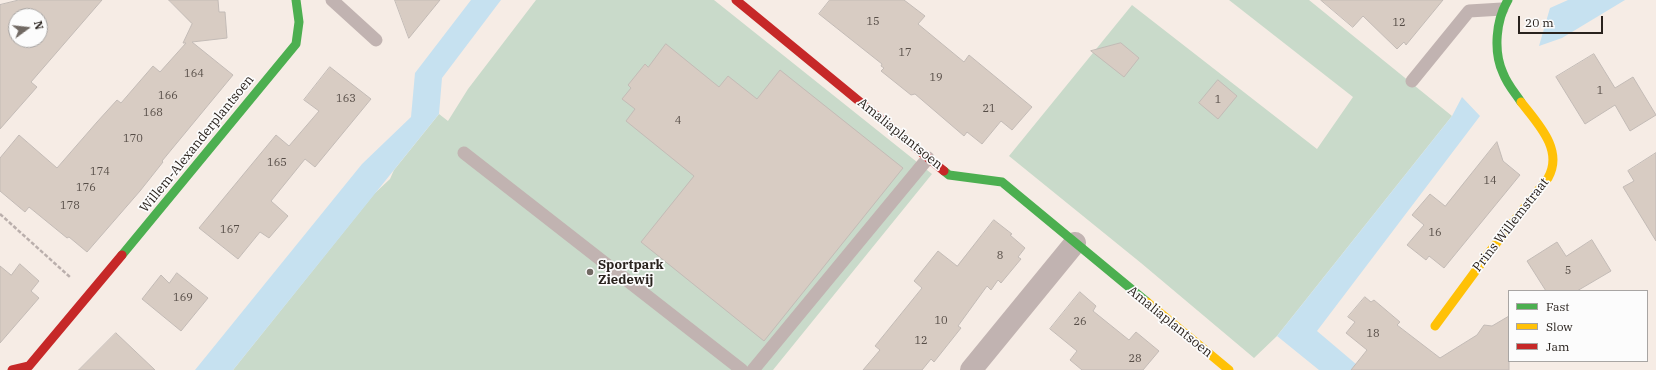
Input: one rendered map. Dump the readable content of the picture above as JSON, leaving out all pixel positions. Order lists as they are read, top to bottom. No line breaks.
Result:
{"streets":{"street":["Amaliaplantsoen","Willem-Alexanderplantsoen","Prins Willemstraat"]},"places":["Sportpark Ziedewij"],"house_numbers":["15","12","17","164","19","1","166","163","1","21","168","4","170","165","174","14","176","178","167","16","8","5","169","10","26","18","12","28"],"legend":["Fast","Slow","Jam"],"scale_bar":"20 m","north":"right"}
